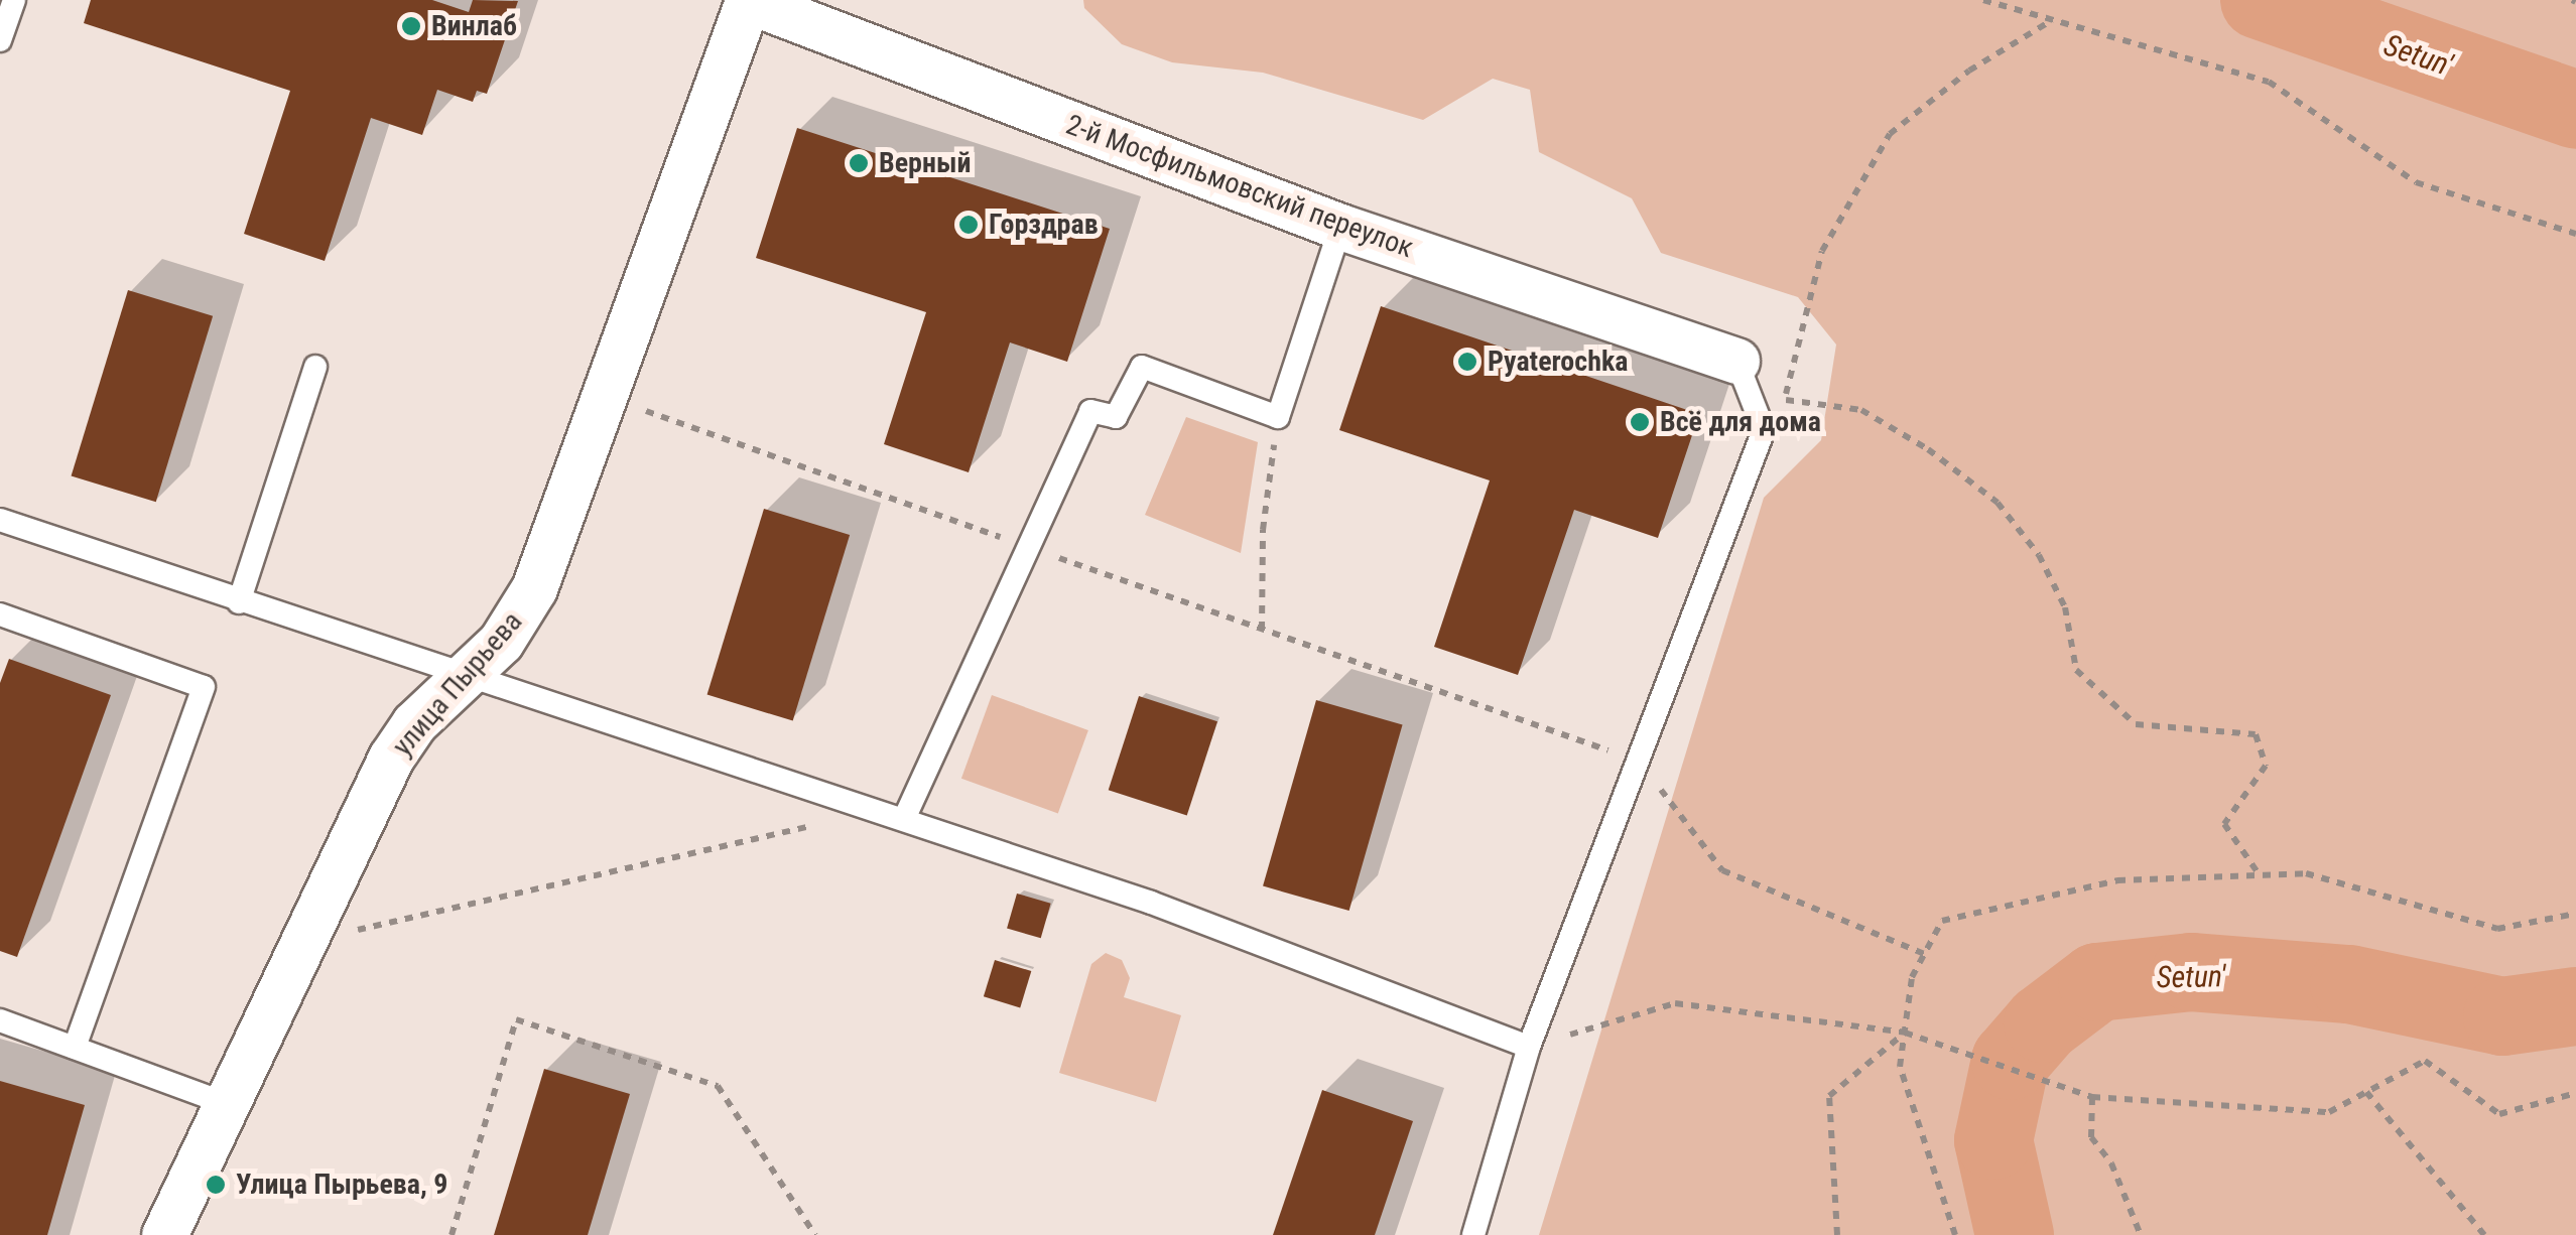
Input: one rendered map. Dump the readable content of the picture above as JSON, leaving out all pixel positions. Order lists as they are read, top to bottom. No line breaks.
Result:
{"streets":{"street":["2-й Мосфильмовский переулок","улица Пырьева"]},"crossings":[["2-й Мосфильмовский переулок","улица Пырьева"]],"water":["Setun'"],"places":["Винлаб","Верный","Горздрав","Pyaterochka","Всё для дома","Улица Пырьева, 9"]}
